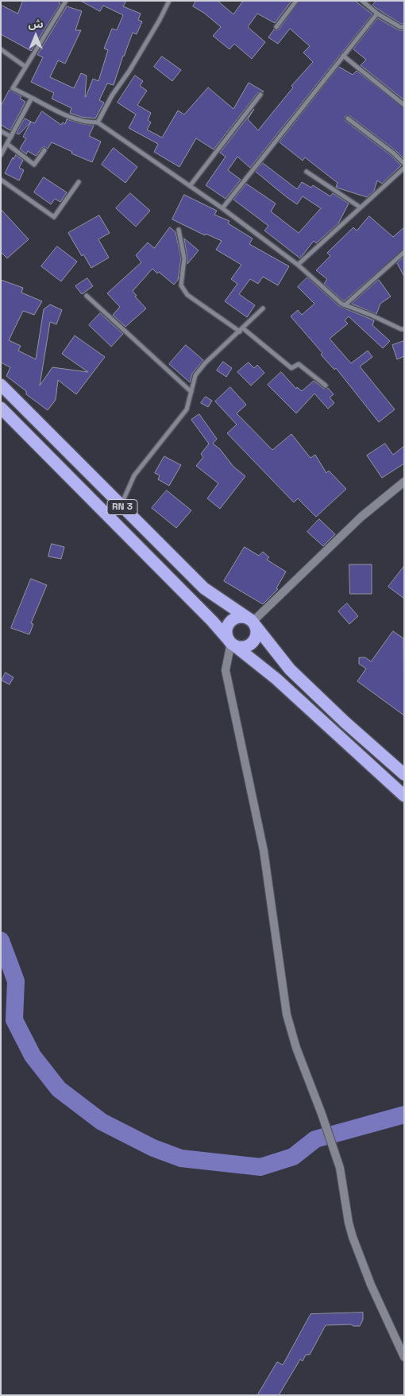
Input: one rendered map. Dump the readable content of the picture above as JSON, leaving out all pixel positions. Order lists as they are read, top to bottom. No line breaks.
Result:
{"streets":{"highway":["RN 3"]},"north":"top"}
